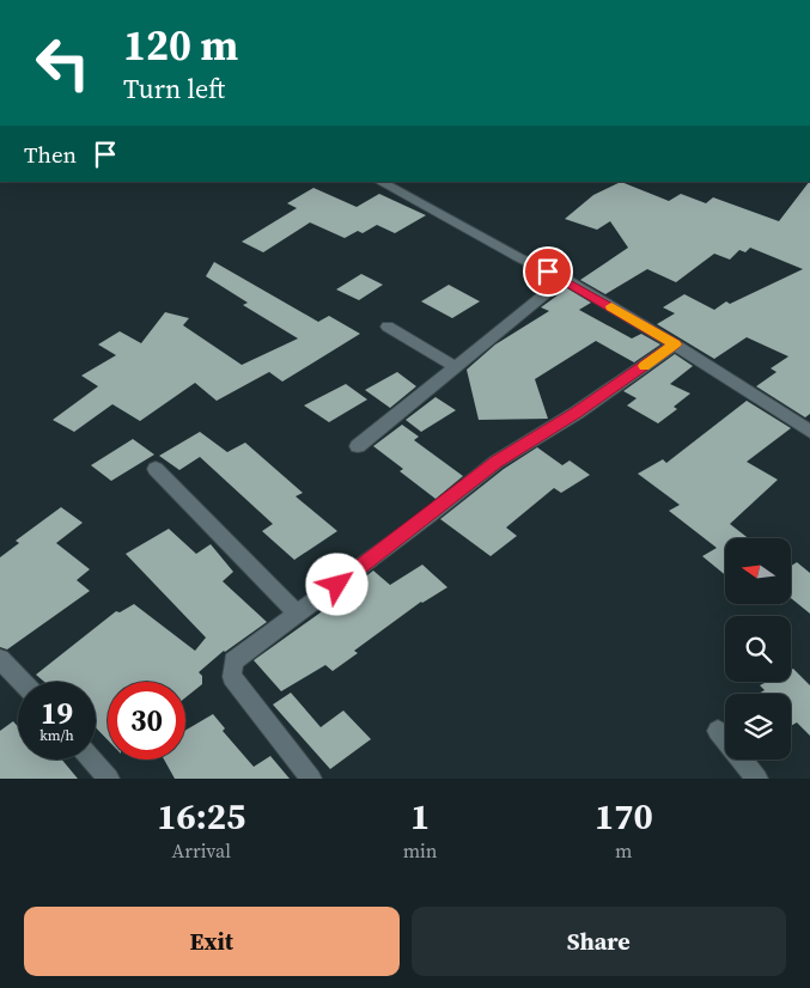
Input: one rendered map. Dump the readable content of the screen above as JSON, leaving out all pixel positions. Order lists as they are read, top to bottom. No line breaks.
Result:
{"north":"left","page":{"turn":["120 m","Turn left"],"then":"Then","speed":"19 km/h","limit":"30","eta":["16:25","Arrival","1","min","170","m"],"buttons":["Exit","Share"]}}
